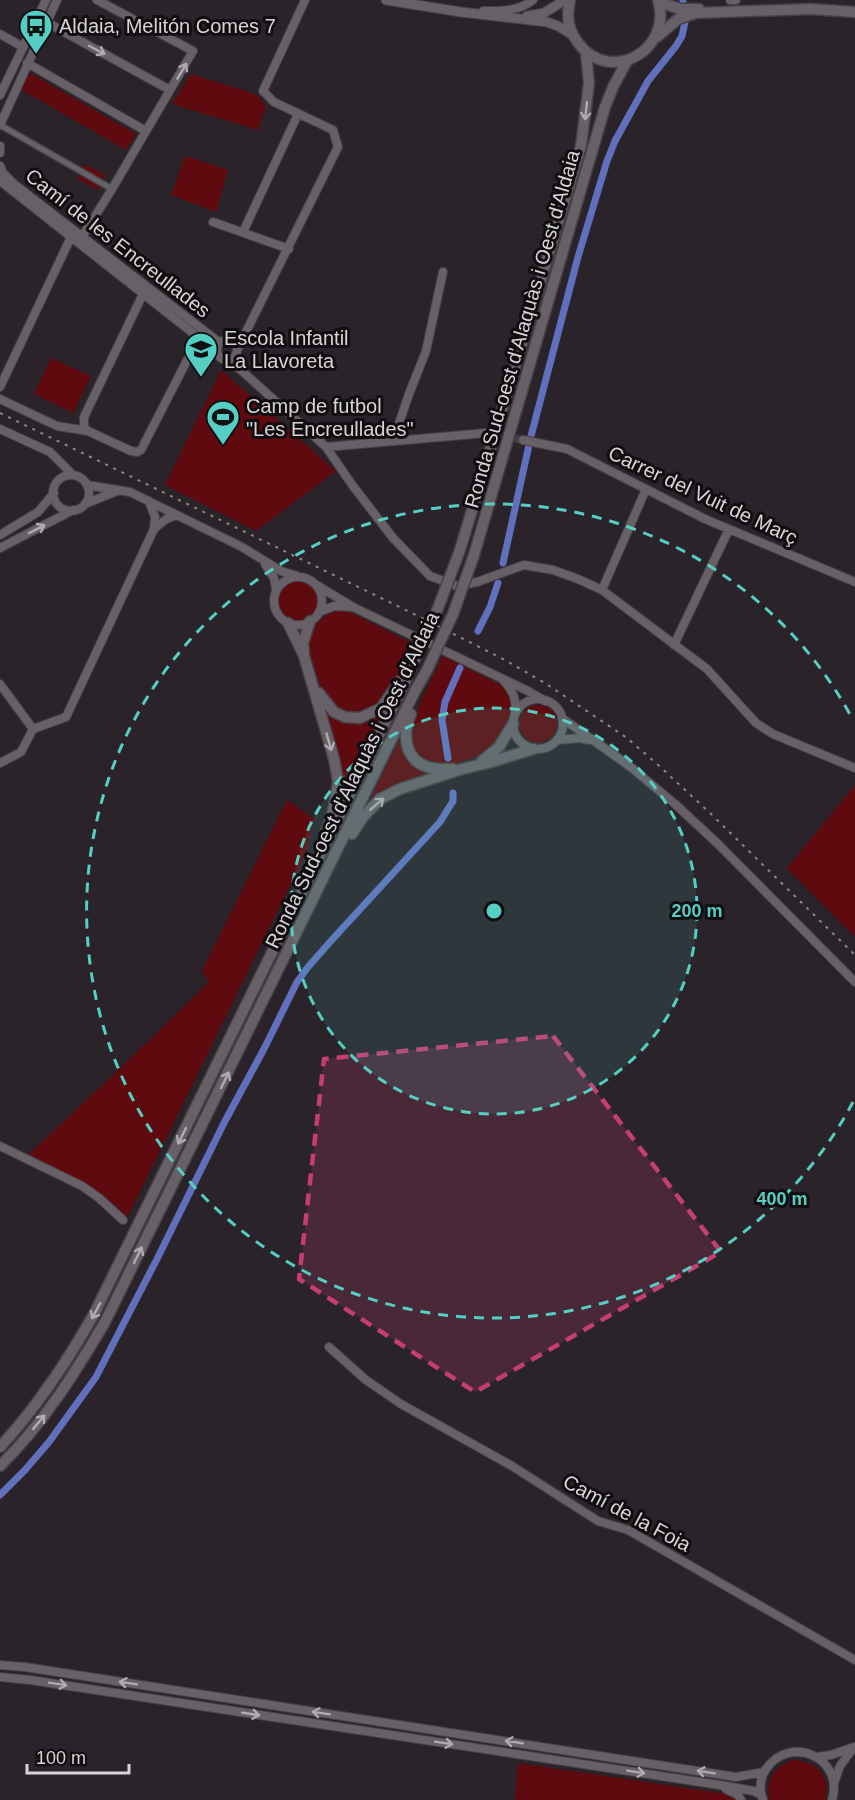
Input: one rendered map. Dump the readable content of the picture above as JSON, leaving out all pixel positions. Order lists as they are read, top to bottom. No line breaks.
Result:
{"streets":{"main road":["Ronda Sud-oest d'Alaquàs i Oest d'Aldaia"],"street":["Camí de les Encreullades","Carrer del Vuit de Març","Camí de la Foia"]},"places":{"bus stop":["Aldaia, Melitón Comes 7"],"school or university":["Escola Infantil La Llavoreta"],"sports":["Camp de futbol \"Les Encreullades\""]},"scale_bar":"100 m","rings":["200 m","400 m"]}
